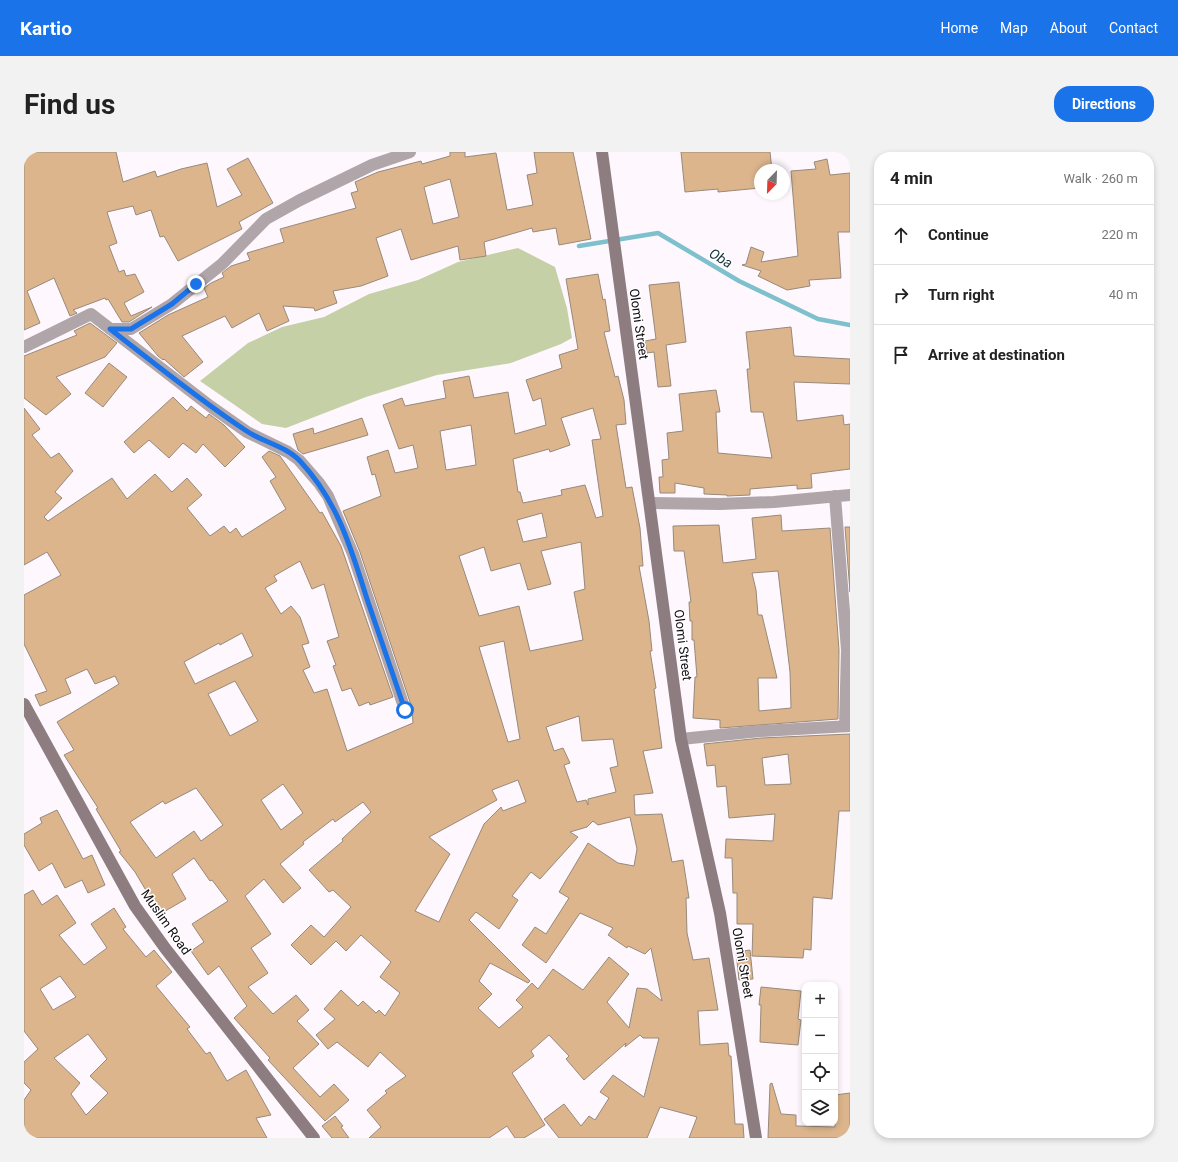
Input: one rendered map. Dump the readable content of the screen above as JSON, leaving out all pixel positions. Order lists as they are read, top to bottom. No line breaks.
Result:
{"streets":{"main road":["Olomi Street","Muslim Road"]},"water":["Oba"],"north":"bottom left","page":{"header":"Kartio","nav":["Home","Map","About","Contact"],"buttons":"Directions","title":"Find us","heading":["4 min","Walk · 260 m"],"list":[["Continue","220 m"],["Turn right","40 m"],"Arrive at destination"],"map_buttons":["+","−"]}}
